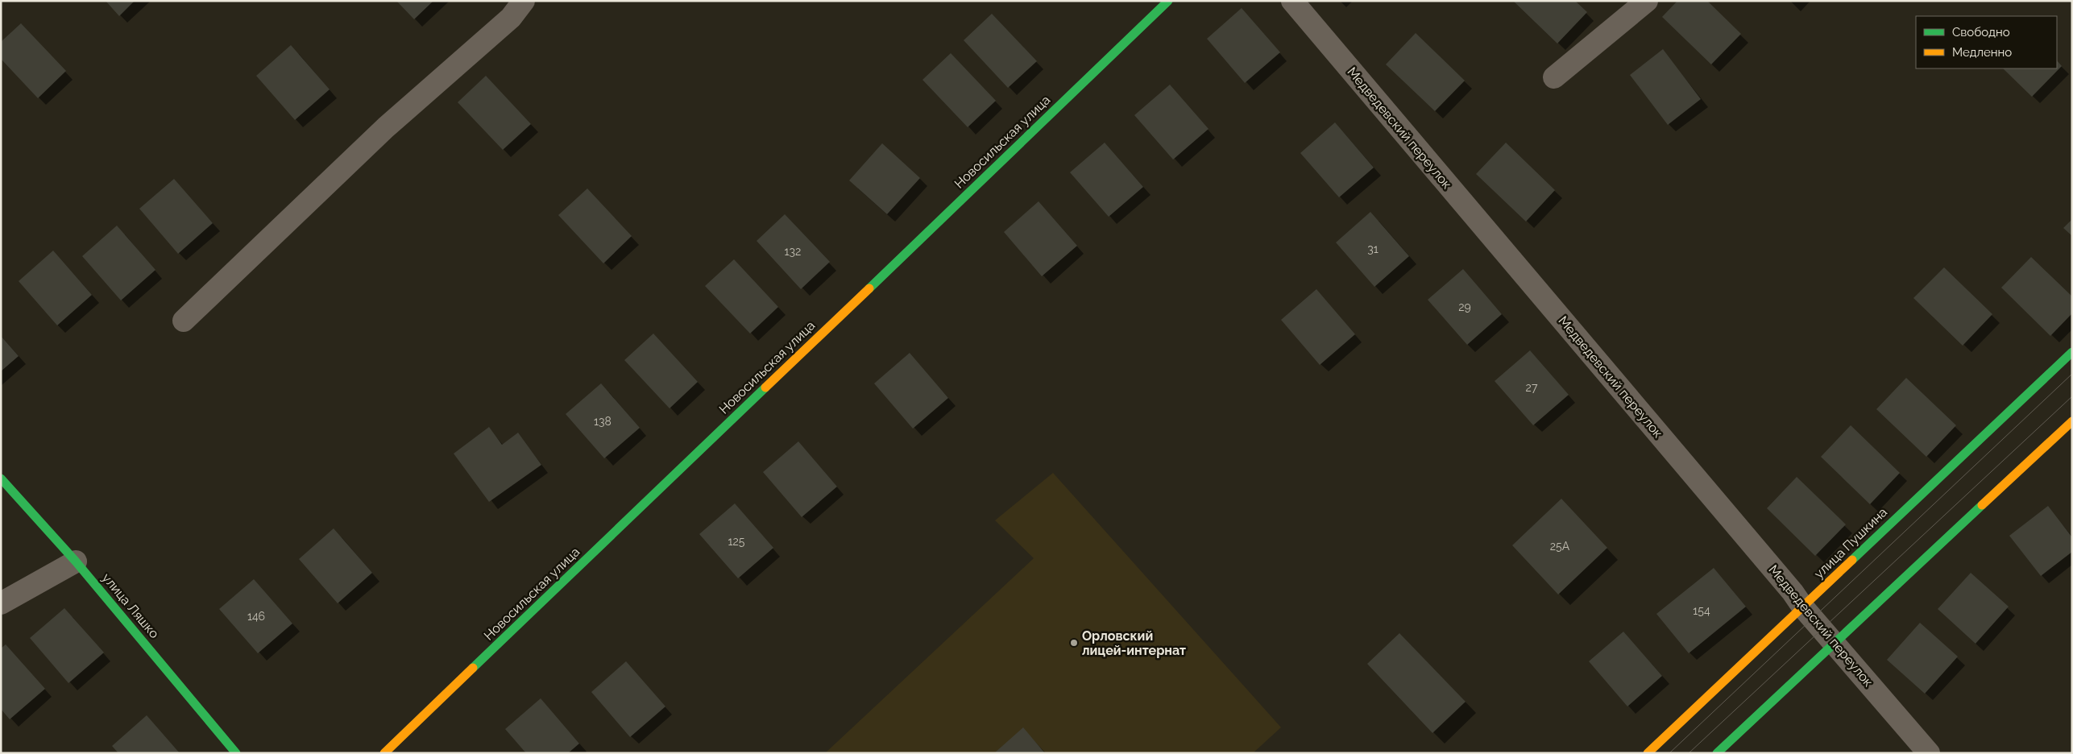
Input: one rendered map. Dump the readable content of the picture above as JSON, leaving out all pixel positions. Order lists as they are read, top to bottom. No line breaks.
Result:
{"streets":{"main road":["Новосильская улица","улица Пушкина","улица Ляшко"],"street":["Медведевский переулок"]},"crossings":[["Медведевский переулок","улица Пушкина"]],"places":["Орловский лицей-интернат"],"house_numbers":["31","132","29","27","138","125","25А","154","146"],"legend":["Свободно","Медленно"]}
